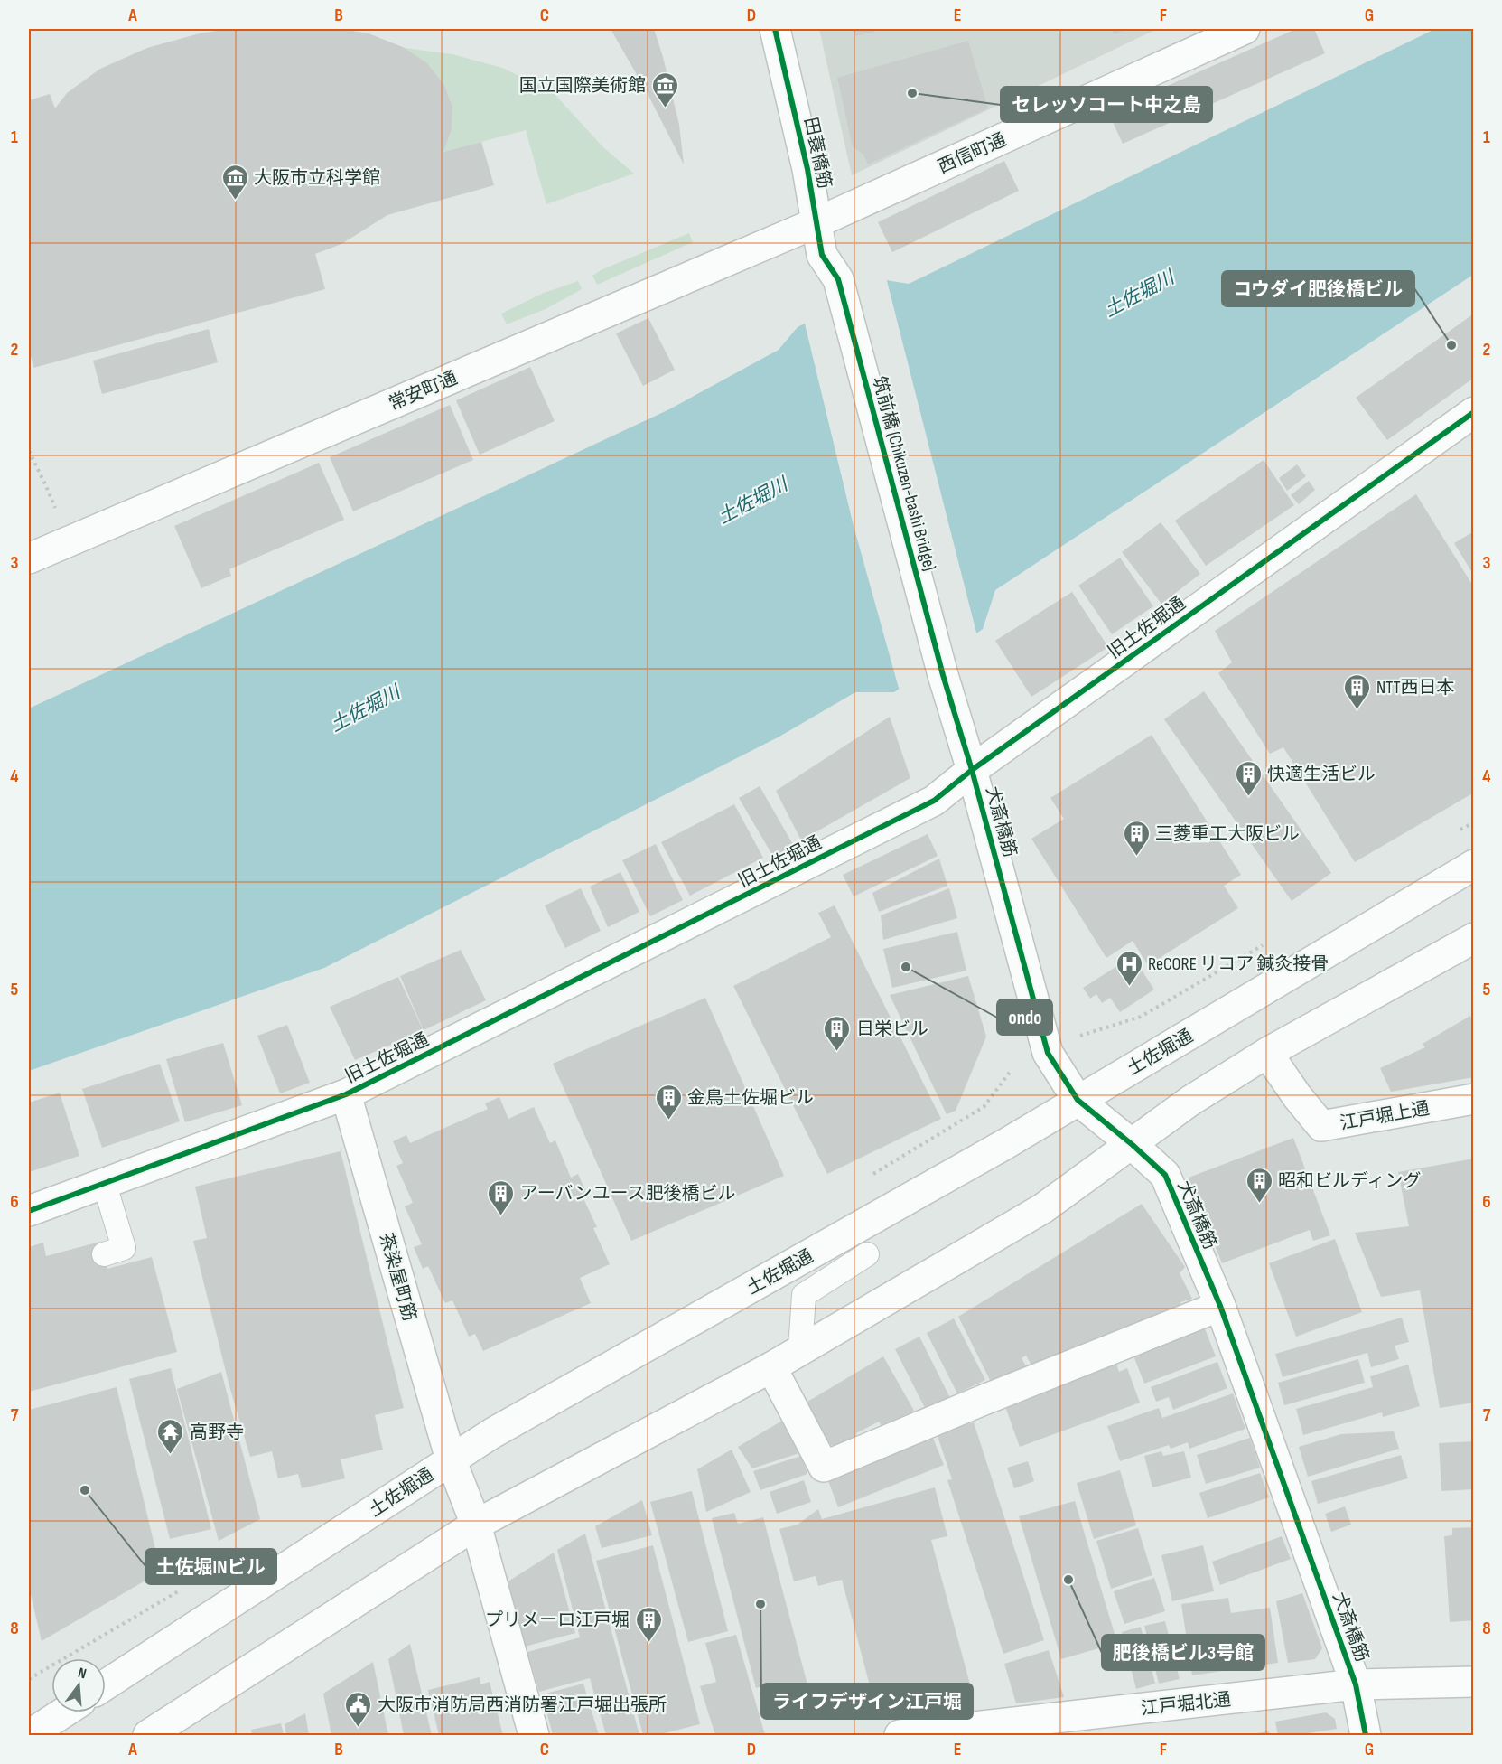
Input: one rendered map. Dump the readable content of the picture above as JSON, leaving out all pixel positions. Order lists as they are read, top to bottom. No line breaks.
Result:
{"streets":{"street":["田蓑橋筋","西信町通","常安町通","筑前橋 (Chikuzen-bashi Bridge)","旧土佐堀通","犬斎橋筋","土佐堀通","江戸堀上通","茶染屋町筋","江戸堀北通"]},"crossings":[["田蓑橋筋","西信町通"],["田蓑橋筋","常安町通"],["田蓑橋筋","筑前橋 (Chikuzen-bashi Bridge)"],["西信町通","常安町通"],["筑前橋 (Chikuzen-bashi Bridge)","犬斎橋筋"],["旧土佐堀通","犬斎橋筋"],["旧土佐堀通","茶染屋町筋"],["犬斎橋筋","土佐堀通"],["犬斎橋筋","江戸堀北通"],["土佐堀通","茶染屋町筋"]],"water":["土佐堀川"],"places":{"other":["セレッソコート中之島","コウダイ肥後橋ビル","ondo","土佐堀INビル","肥後橋ビル3号館","ライフデザイン江戸堀"],"museum":["国立国際美術館","大阪市立科学館"],"building":["NTT西日本","快適生活ビル","三菱重工大阪ビル","日栄ビル","金鳥土佐堀ビル","昭和ビルディング","アーバンユース肥後橋ビル","プリメーロ江戸堀"],"hospital":["ReCORE リコア 鍼灸接骨"],"temple":["高野寺"],"public building":["大阪市消防局西消防署江戸堀出張所"]},"north":"top","grid":{"columns":["A","B","C","D","E","F","G"],"rows":["1","2","3","4","5","6","7","8"]}}
